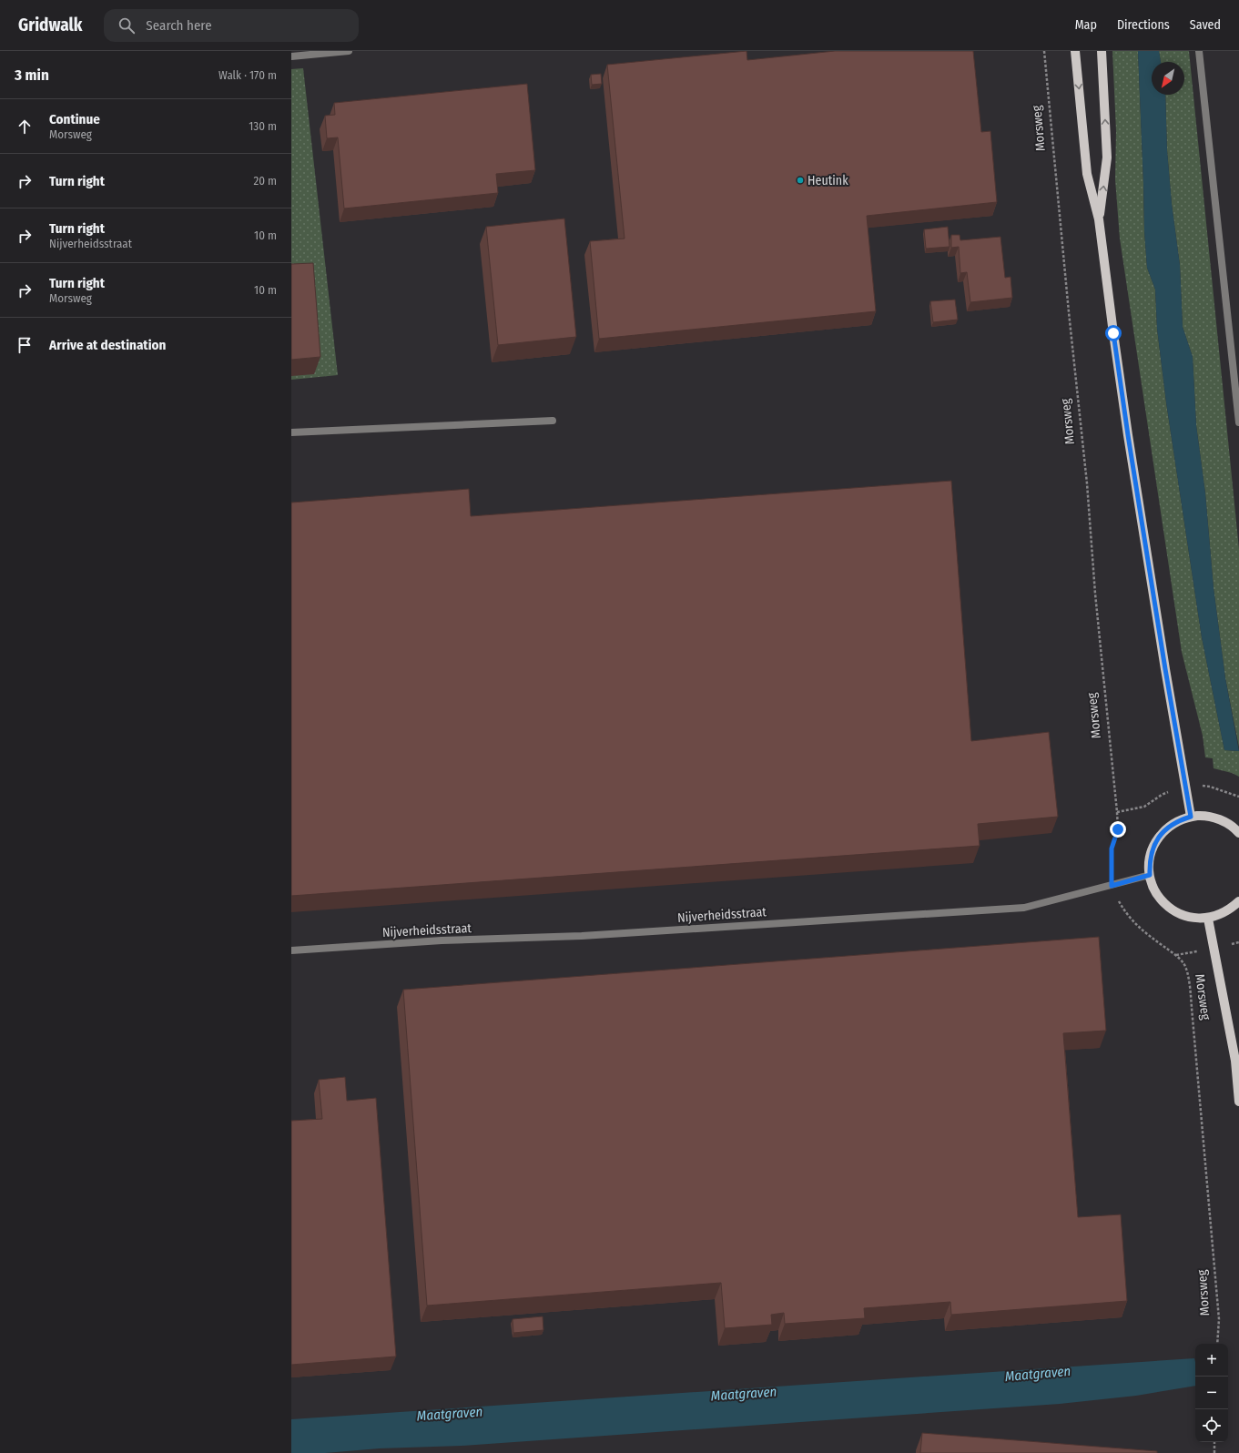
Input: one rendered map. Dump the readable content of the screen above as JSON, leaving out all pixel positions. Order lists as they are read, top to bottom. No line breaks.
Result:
{"streets":{"main road":["Morsweg"],"street":["Nijverheidsstraat"]},"crossings":[["Morsweg","Nijverheidsstraat"]],"water":["Maatgraven"],"places":["Heutink"],"north":"bottom left","page":{"header":"Gridwalk","search":"Search here","nav":["Map","Directions","Saved"],"heading":["3 min","Walk · 170 m"],"list":[["Continue","Morsweg","130 m"],["Turn right","20 m"],["Turn right","Nijverheidsstraat","10 m"],["Turn right","Morsweg","10 m"],"Arrive at destination"],"map_buttons":["+","−"]}}
